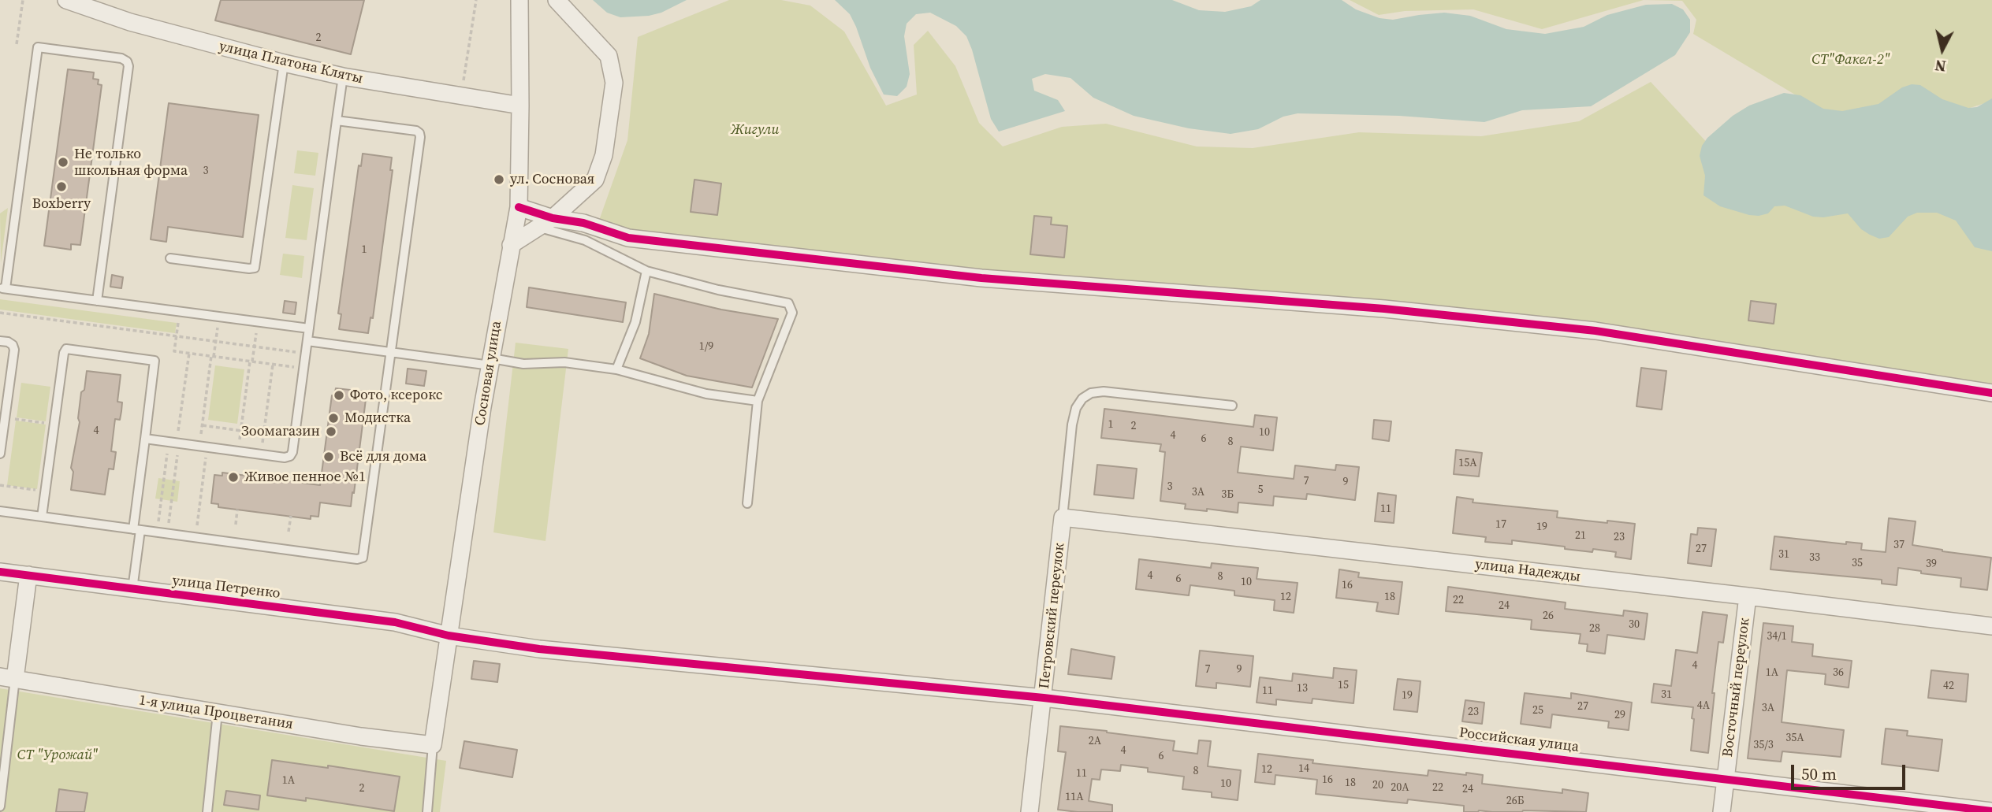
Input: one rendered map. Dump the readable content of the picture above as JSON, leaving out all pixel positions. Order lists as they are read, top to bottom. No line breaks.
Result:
{"streets":{"street":["улица Платона Кляты","Сосновая улица","улица Надежды","улица Петренко","Петровский переулок","Восточный переулок","1-я улица Процветания","Российская улица"]},"crossings":[["улица Платона Кляты","Сосновая улица"],["Сосновая улица","улица Петренко"],["Сосновая улица","1-я улица Процветания"],["улица Надежды","Петровский переулок"],["улица Надежды","Восточный переулок"],["улица Петренко","Петровский переулок"],["улица Петренко","Российская улица"],["Петровский переулок","Российская улица"],["Восточный переулок","Российская улица"]],"parks":["СТ\"Факел-2\"","Жигули","СТ \"Урожай\""],"places":["Не только школьная форма","ул. Сосновая","Boxberry","Фото, ксерокс","Модистка","Зоомагазин","Всё для дома","Живое пенное №1"],"house_numbers":["2","3","1","1/9","1","2","4","10","4","6","8","15А","7","9","3","5","3А","3Б","11","17","19","21","23","37","27","31","33","35","39","4","8","6","10","16","12","18","22","24","26","30","28","34/1","4","7","9","1А","36","15","42","13","11","31","19","4А","27","3А","25","23","29","35А","2А","35/3","4","6","14","12","8","11","16","1А","18","10","20","20А","22","2","24","11А","26Б"],"scale_bar":"50 m","north":"bottom"}
